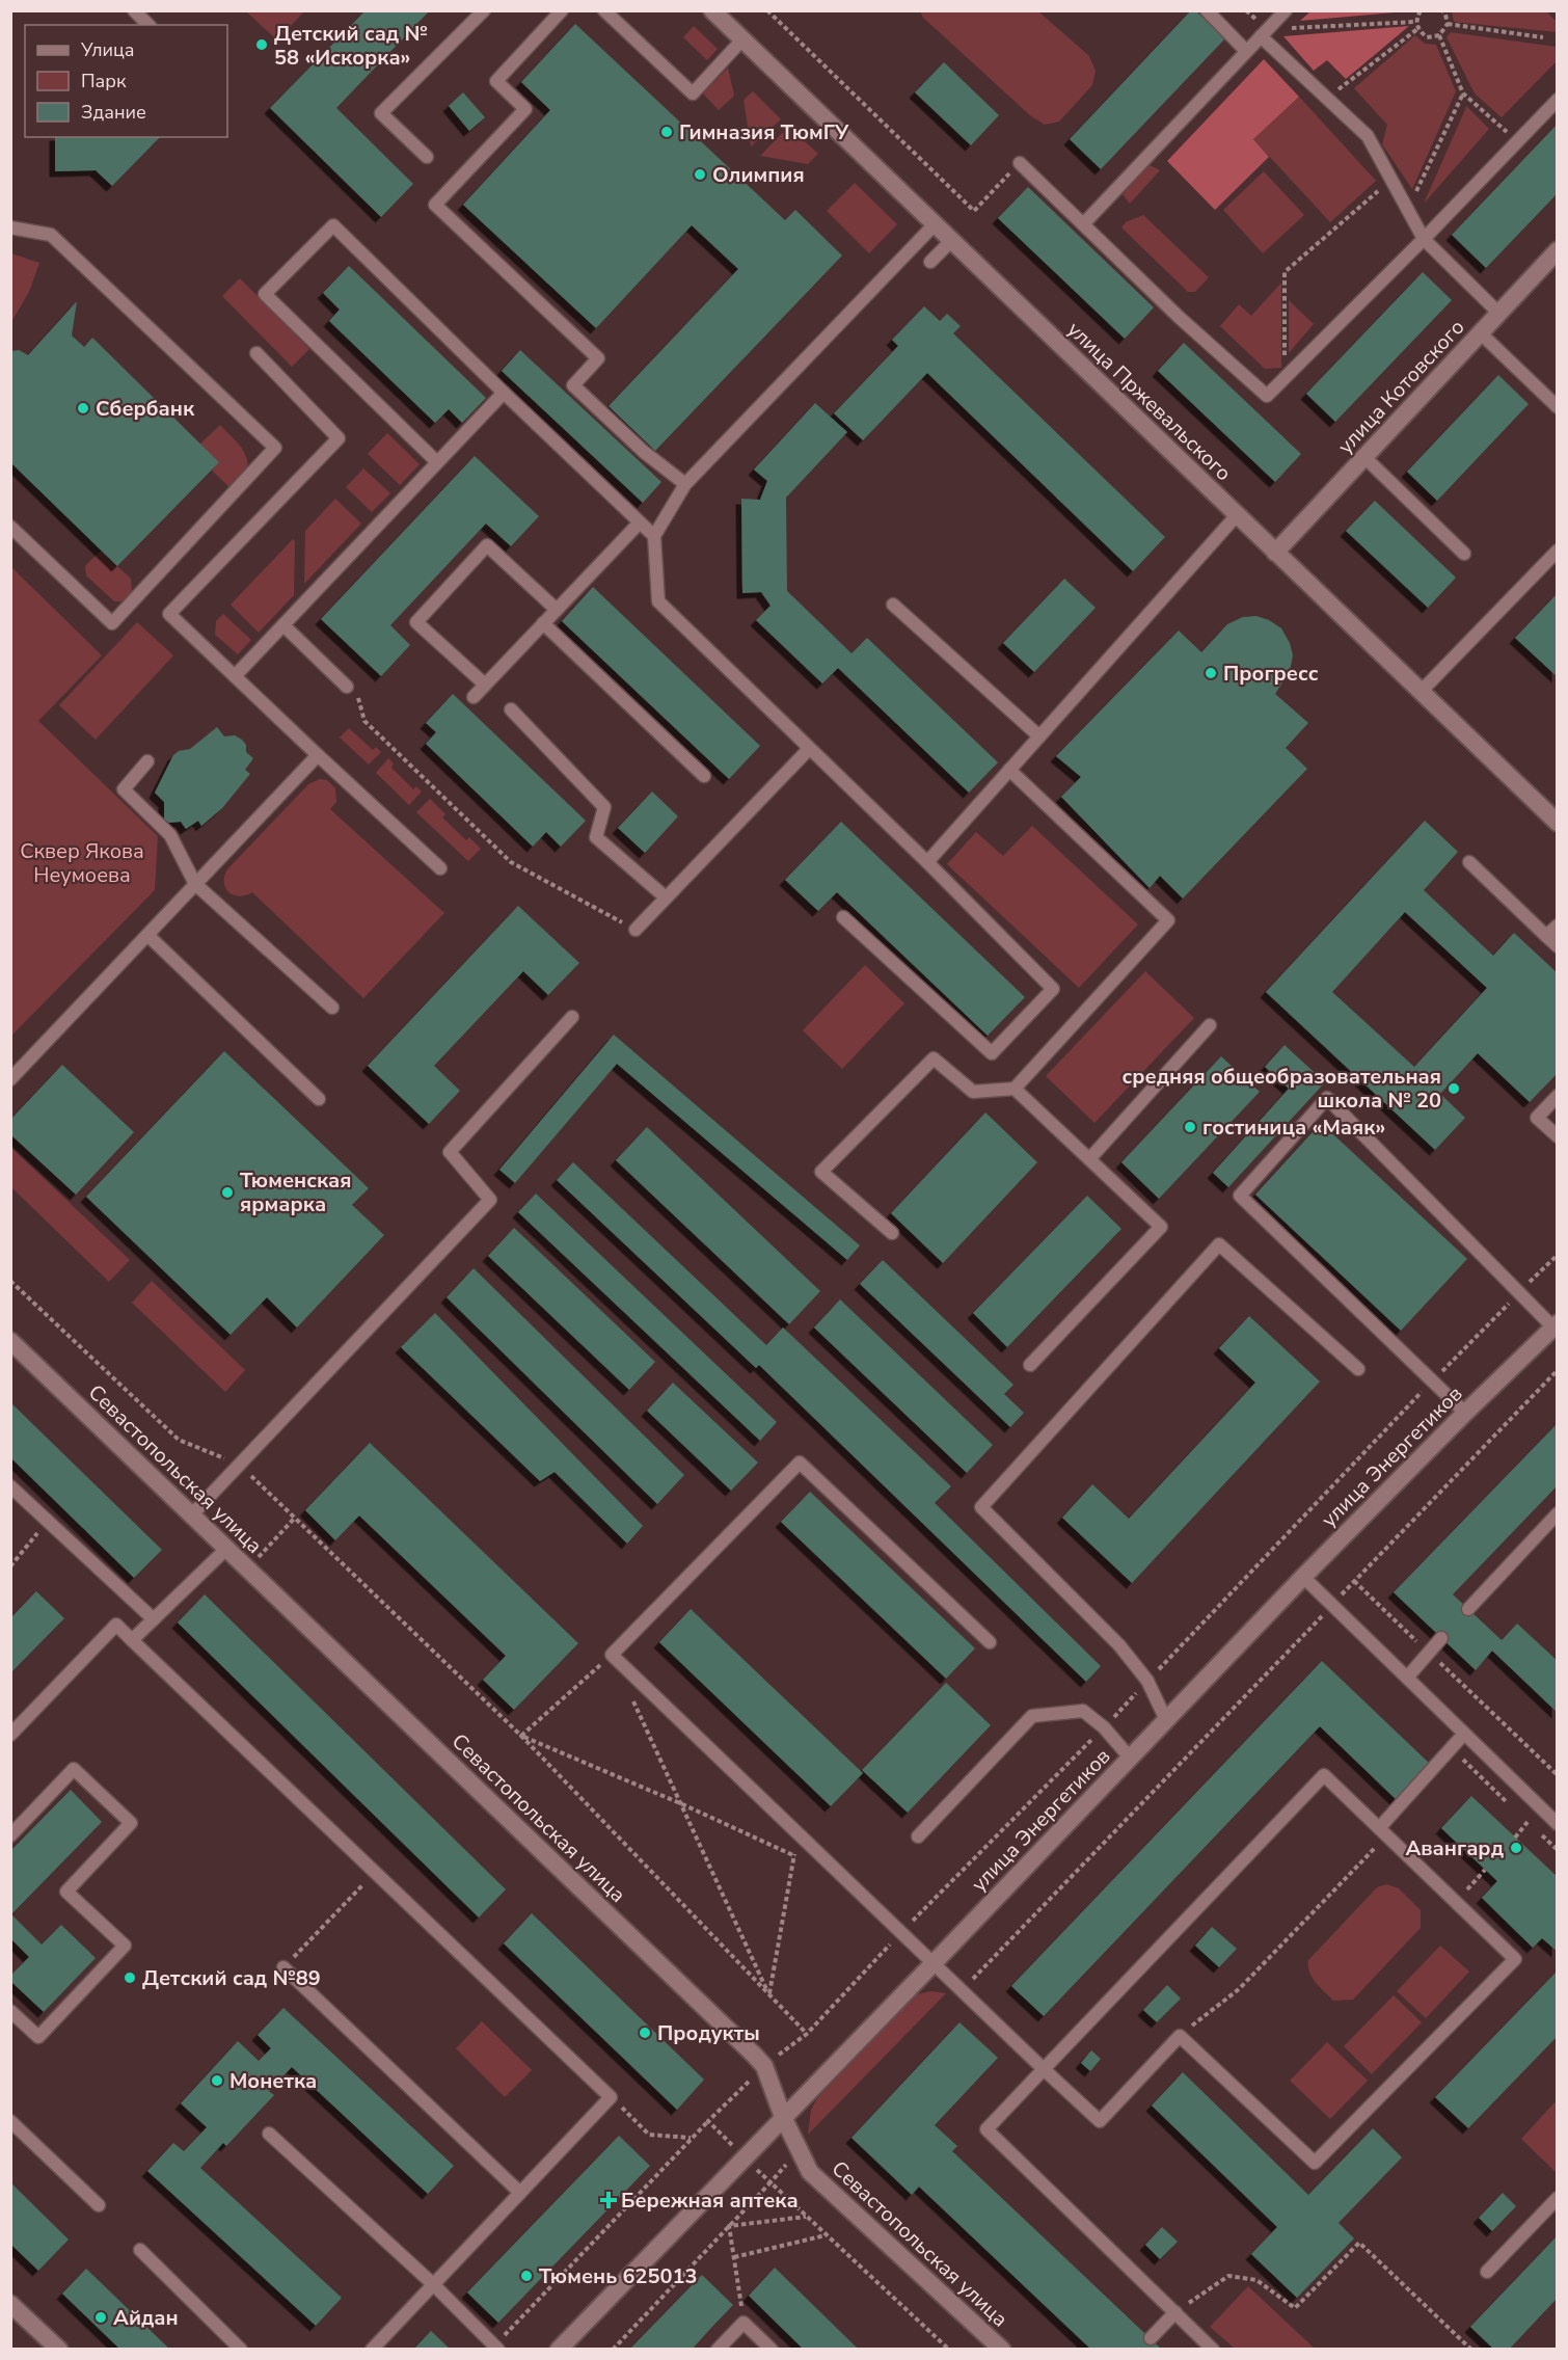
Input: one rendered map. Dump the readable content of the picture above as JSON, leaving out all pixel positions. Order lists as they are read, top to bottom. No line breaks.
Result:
{"streets":{"street":["улица Котовского","улица Пржевальского","улица Энергетиков","Севастопольская улица"]},"crossings":[["улица Котовского","улица Пржевальского"],["улица Энергетиков","Севастопольская улица"]],"parks":["Сквер Якова Неумоева"],"places":{"other":["Детский сад № 58 «Искорка»","Гимназия ТюмГУ","Олимпия","Сбербанк","Прогресс","средняя общеобразовательная школа № 20","гостиница «Маяк»","Тюменская ярмарка","Авангард","Детский сад №89","Продукты","Монетка","Тюмень 625013","Айдан"],"health":["Бережная аптека"]},"legend":["Улица","Парк","Здание"]}
